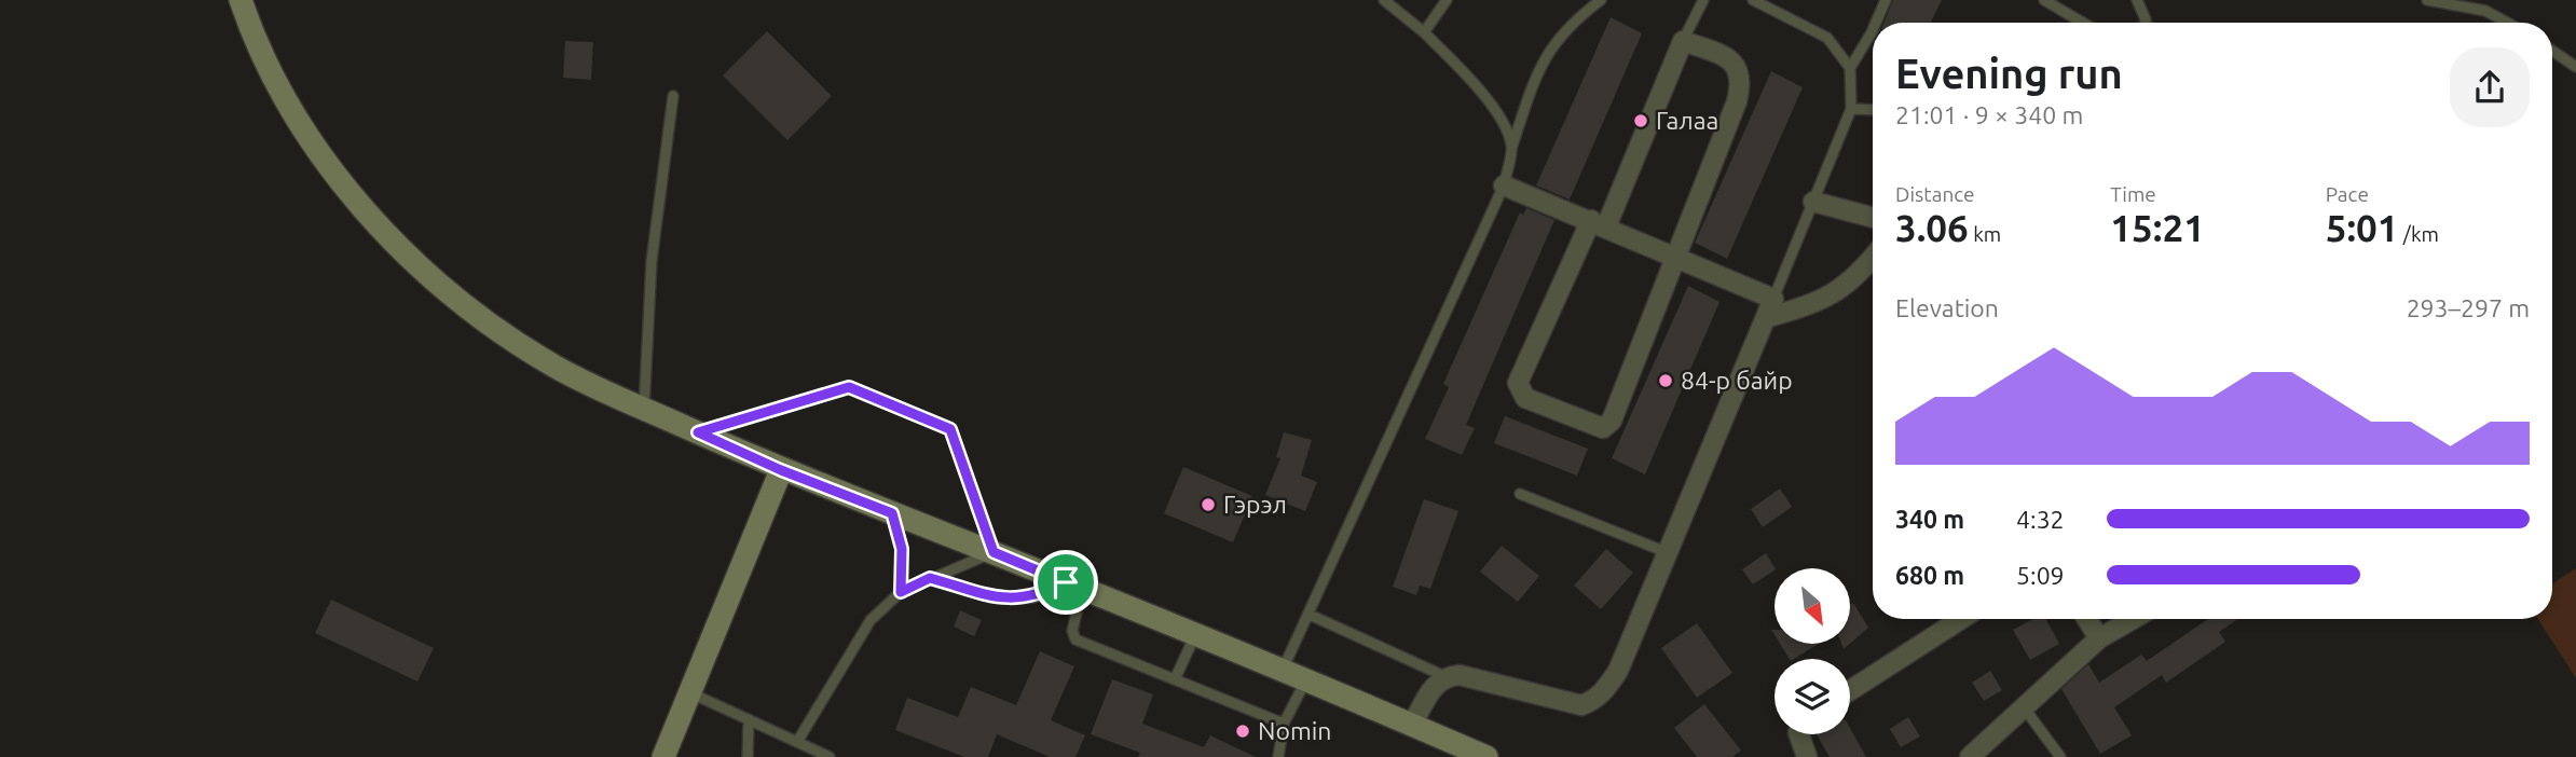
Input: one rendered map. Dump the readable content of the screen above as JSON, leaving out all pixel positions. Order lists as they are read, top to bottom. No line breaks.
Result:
{"places":["Галаа","84-р байр","Гэрэл","Nomin"],"north":"bottom right","page":{"heading":["Evening run","21:01 · 9 × 340 m"],"stats":[["Distance","3.06 km"],["Time","15:21"],["Pace","5:01 /km"]],"chart":["Elevation","293–297 m"],"list":[{"name":"340 m","note":"4:32"},{"name":"680 m","note":"5:09"}]}}
